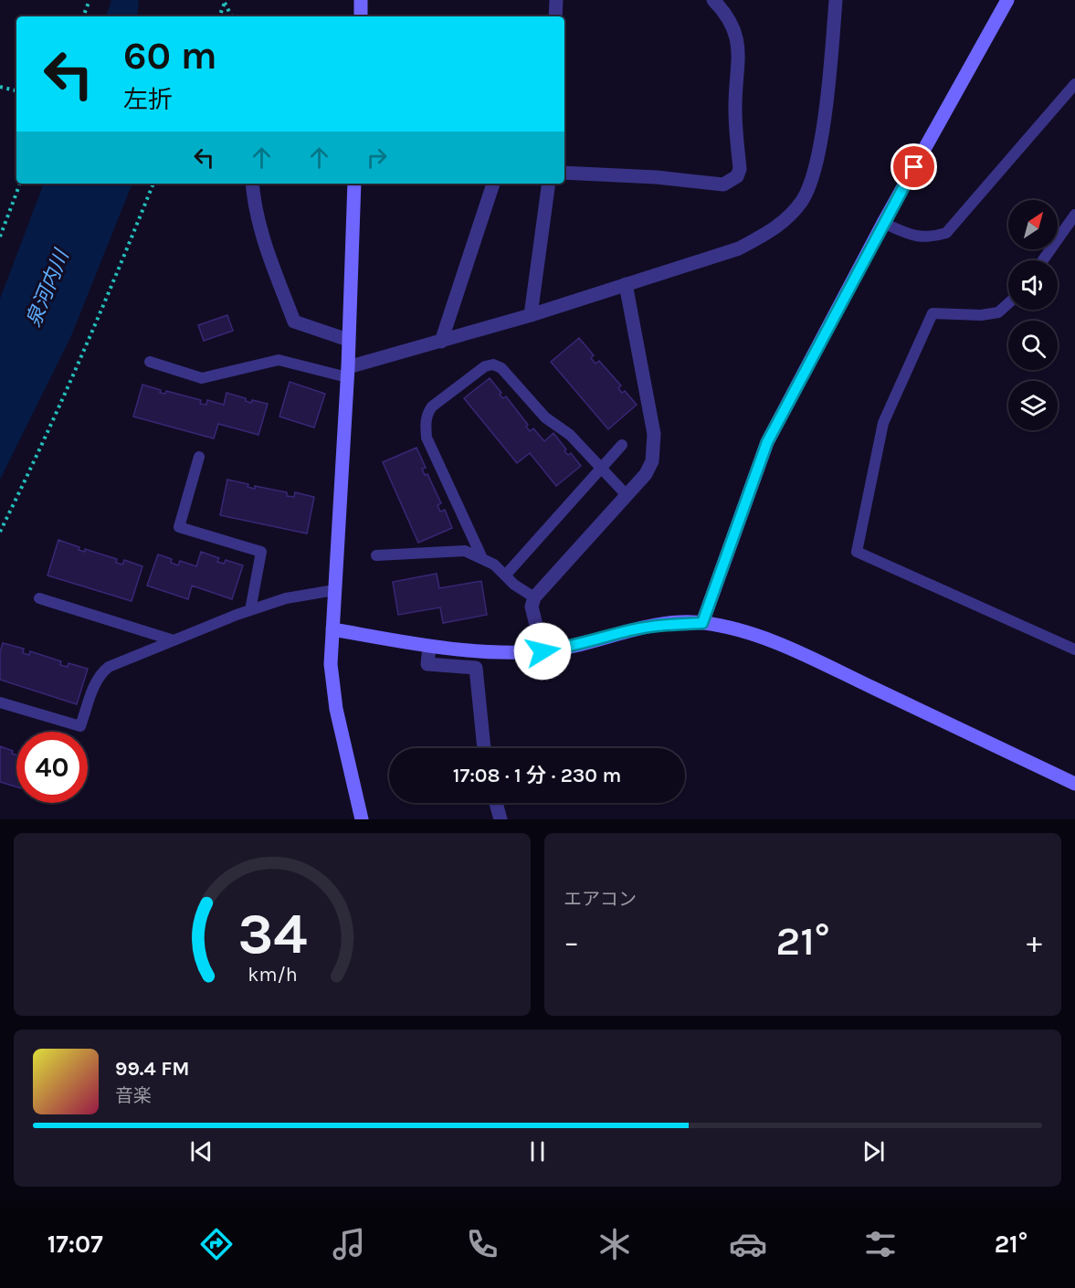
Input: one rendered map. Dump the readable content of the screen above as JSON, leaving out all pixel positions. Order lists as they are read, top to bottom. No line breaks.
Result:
{"water":["泉河内川"],"north":"top right","page":{"turn":["60 m","左折"],"limit":"40","trip":"17:08 · 1 分 · 230 m","tile":"エアコン","heat":["−","21°","+"],"song":["99.4 FM","音楽"],"tabs":["17:07","21°"],"gauge":["34","km/h"]}}
